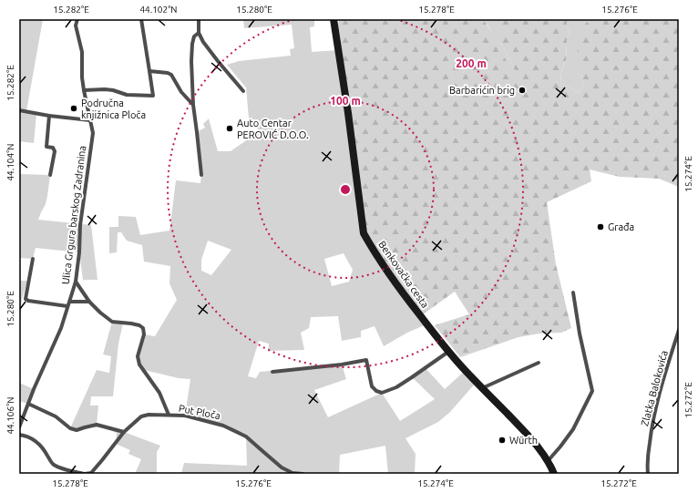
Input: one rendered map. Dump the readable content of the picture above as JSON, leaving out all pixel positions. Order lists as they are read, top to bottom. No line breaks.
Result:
{"streets":{"main road":["Benkovačka cesta"],"street":["Ulica Grgura barskog Zadranina","Zlatka Balokovića","Put Ploča"]},"places":["Barbarićin brig","Područna knjižnica Ploča","Auto Centar PEROVIĆ D.O.O.","Građa","Würth"],"coordinates":["15.282°E","44.102°N","15.280°E","15.278°E","15.276°E","44.104°N","15.274°E","15.272°E","44.106°N"],"rings":["200 m","100 m"]}
